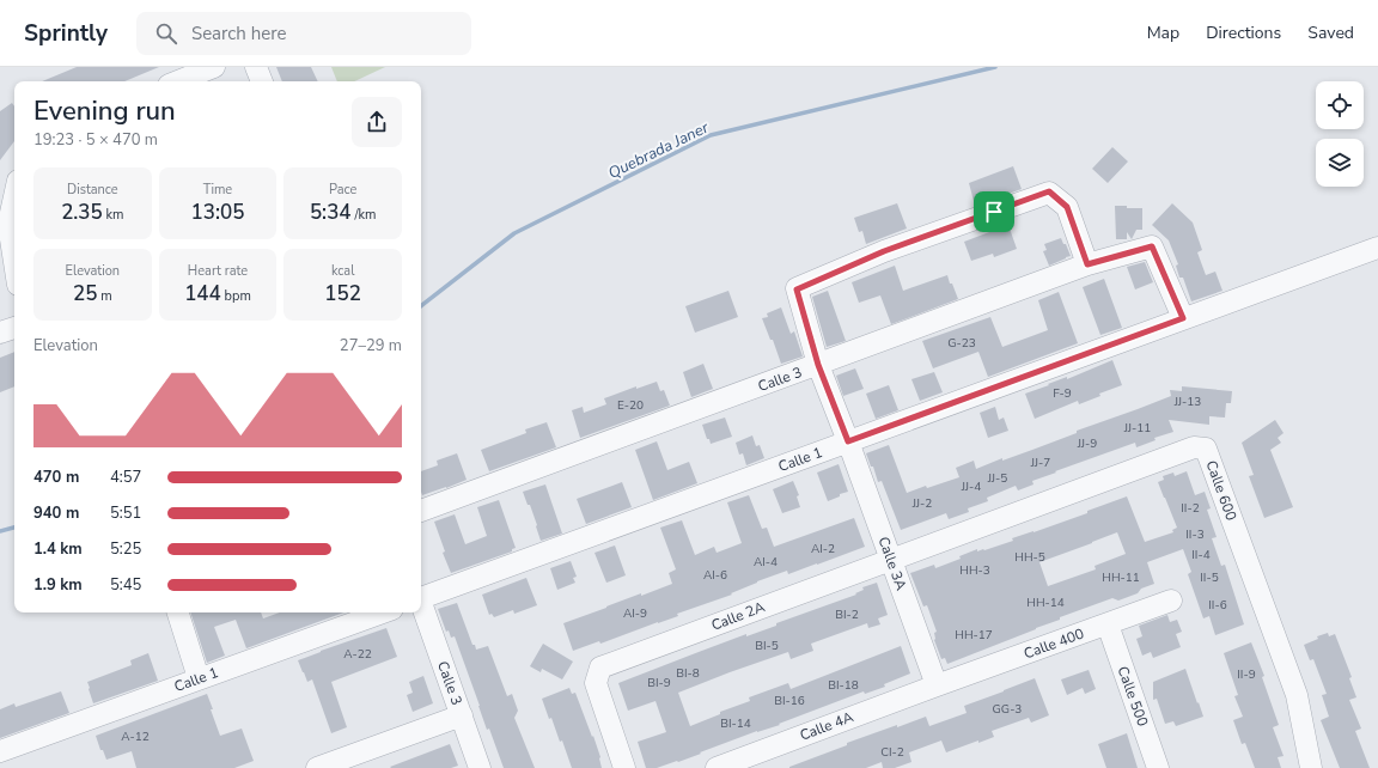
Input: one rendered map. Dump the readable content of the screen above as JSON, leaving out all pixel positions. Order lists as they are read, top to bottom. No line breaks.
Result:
{"streets":{"street":["Calle 3","Calle 1","Calle 600","Calle 3A","Calle 2A","Calle 400","Calle 500","Calle 4A"]},"crossings":[["Calle 3","Calle 1"],["Calle 3","Calle 3A"],["Calle 1","Calle 3A"],["Calle 600","Calle 3A"],["Calle 600","Calle 2A"],["Calle 3A","Calle 2A"],["Calle 3A","Calle 400"],["Calle 3A","Calle 4A"],["Calle 400","Calle 500"],["Calle 400","Calle 4A"]],"water":["Quebrada Janer"],"house_numbers":["G-23","F-9","JJ-13","E-20","JJ-11","JJ-9","JJ-7","JJ-5","JJ-4","JJ-2","II-2","II-3","AI-2","II-4","HH-5","AI-4","HH-3","AI-6","HH-11","II-5","HH-14","II-6","AI-9","BI-2","HH-17","BI-5","A-22","BI-8","II-9","BI-9","BI-18","BI-16","GG-3","BI-14","A-12","CI-2"],"page":{"header":"Sprintly","search":"Search here","nav":["Map","Directions","Saved"],"heading":["Evening run","19:23 · 5 × 470 m"],"stats":[["Distance","2.35 km"],["Time","13:05"],["Pace","5:34 /km"],["Elevation","25 m"],["Heart rate","144 bpm"],["kcal","152"]],"chart":["Elevation","27–29 m"],"list":[{"name":"470 m","note":"4:57"},{"name":"940 m","note":"5:51"},{"name":"1.4 km","note":"5:25"},{"name":"1.9 km","note":"5:45"}]}}
